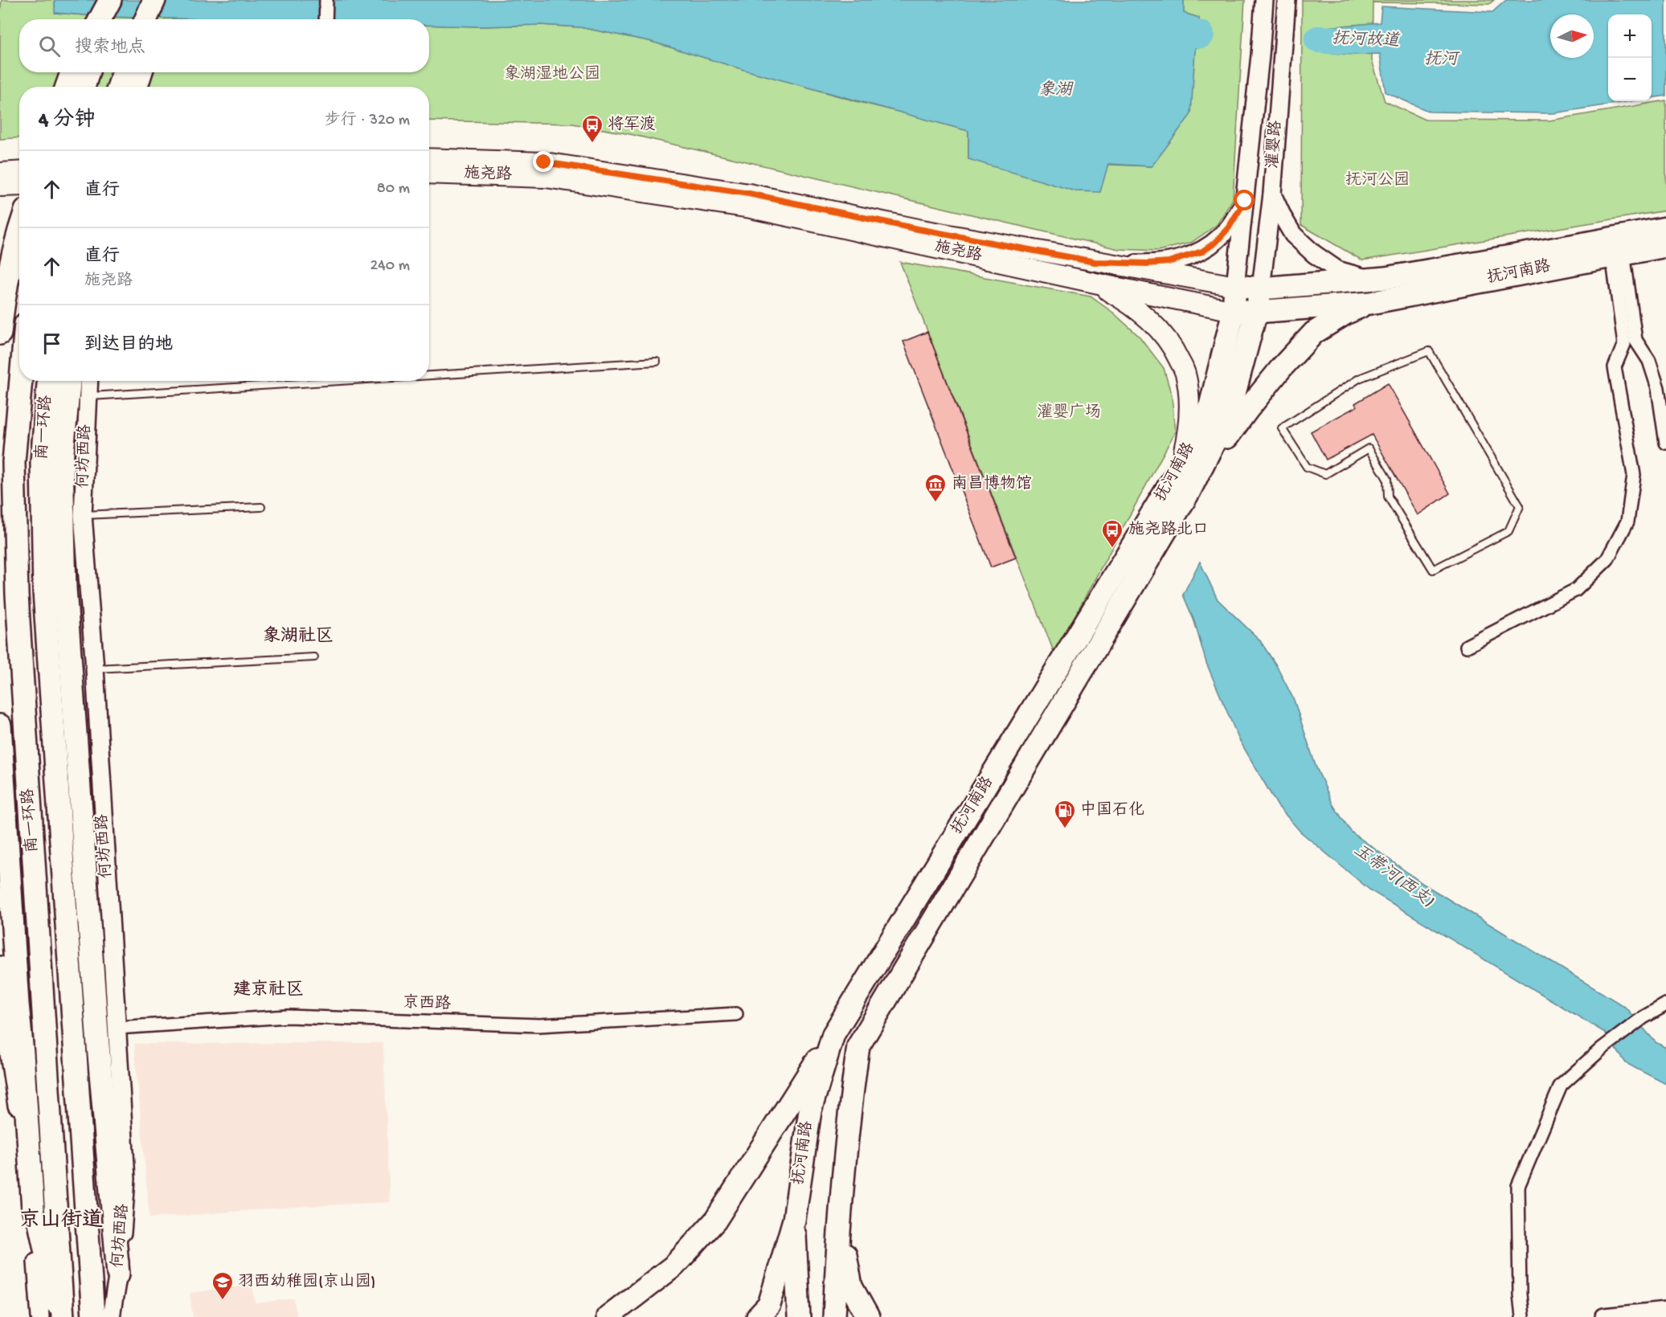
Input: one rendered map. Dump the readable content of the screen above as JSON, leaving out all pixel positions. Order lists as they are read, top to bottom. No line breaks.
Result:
{"streets":{"highway":["抚河南路","南一环路"],"main road":["灌婴路","施尧路","何坊西路"],"street":["京西路"]},"crossings":[["灌婴路","施尧路"],["灌婴路","抚河南路"],["施尧路","抚河南路"],["何坊西路","京西路"]],"districts":["象湖社区","建京社区","京山街道"],"water":["抚河故道","抚河","象湖","玉带河(西支)"],"parks":["象湖湿地公园","抚河公园","灌婴广场"],"places":{"bus stop":["将军渡","施尧路北口"],"museum":["南昌博物馆"],"fuel station":["中国石化"],"school or university":["羽西幼稚园(京山园)"]},"north":"right","page":{"map_buttons":["+","−"],"search":"搜索地点","heading":["4 分钟","步行 · 320 m"],"list":[["直行","80 m"],["直行","施尧路","240 m"],"到达目的地"]}}
